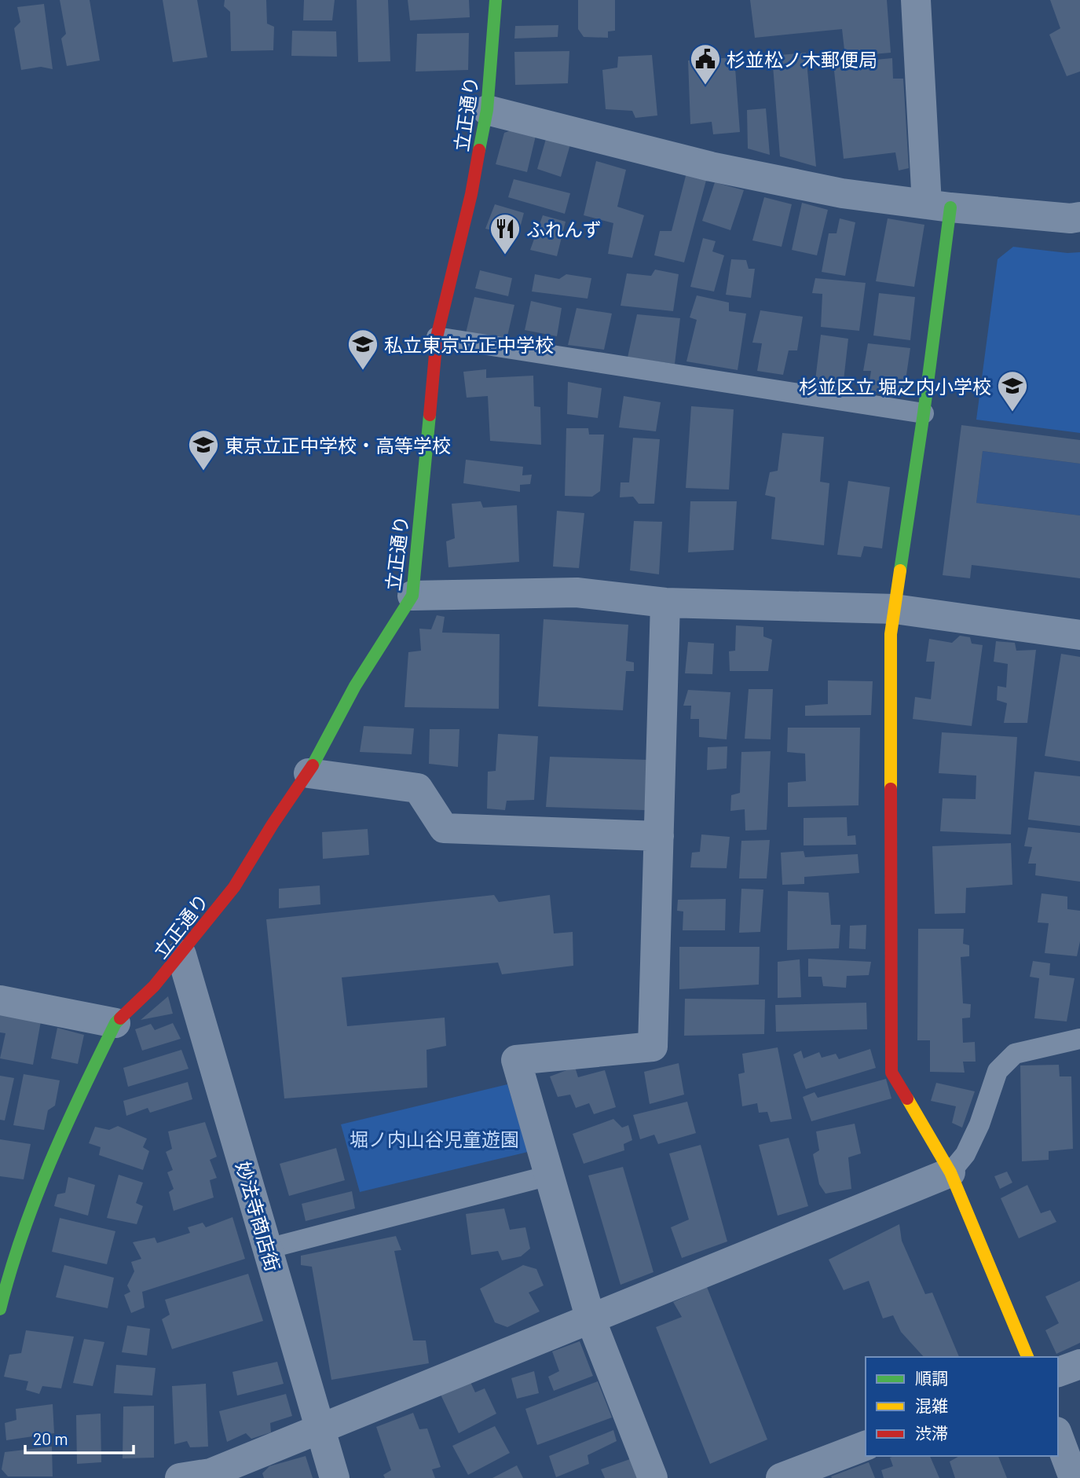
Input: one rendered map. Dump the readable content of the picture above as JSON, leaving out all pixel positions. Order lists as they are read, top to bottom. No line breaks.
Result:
{"streets":{"street":["立正通り","妙法寺商店街"]},"crossings":[["立正通り","妙法寺商店街"]],"parks":["堀ノ内山谷児童遊園"],"places":{"public building":["杉並松ノ木郵便局"],"restaurant":["ふれんず"],"school or university":["私立東京立正中学校","杉並区立 堀之内小学校","東京立正中学校・高等学校"]},"legend":["順調","混雑","渋滞"],"scale_bar":"20 m"}
